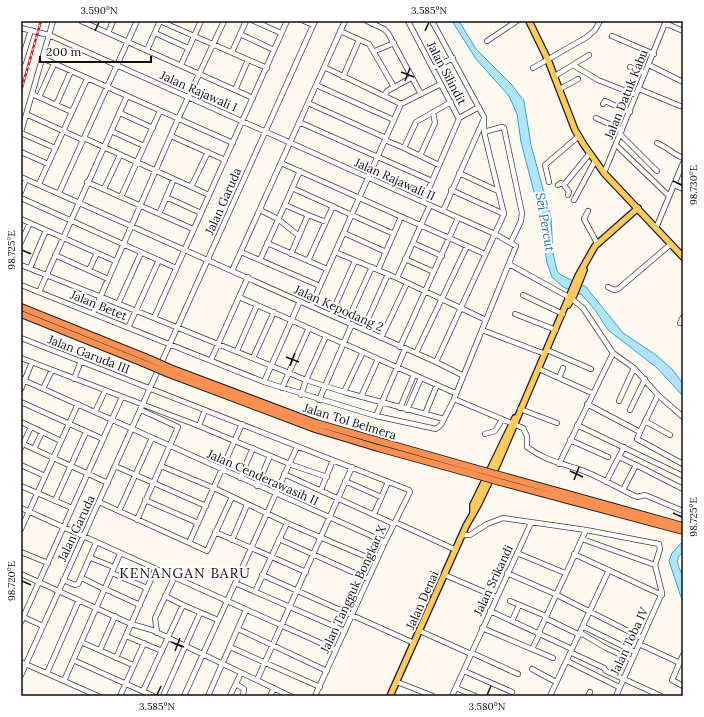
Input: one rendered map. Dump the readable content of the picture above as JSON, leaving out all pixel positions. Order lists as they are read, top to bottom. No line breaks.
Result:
{"streets":{"highway":["Jalan Tol Belmera"],"main road":["Jalan Denai"],"street":["Jalan Silindit","Jalan Rajawali I","Jalan Datuk Kabu","Jalan Rajawali II","Jalan Garuda","Jalan Betet","Jalan Kepodang 2","Jalan Garuda III","Jalan Cenderawasih II","Jalan Srikandi","Jalan Tangguk Bongkar X","Jalan Toba IV"]},"crossings":[["Jalan Silindit","Jalan Rajawali II"],["Jalan Rajawali I","Jalan Rajawali II"],["Jalan Rajawali I","Jalan Garuda"],["Jalan Rajawali II","Jalan Garuda"],["Jalan Garuda","Jalan Betet"],["Jalan Garuda","Jalan Kepodang 2"],["Jalan Garuda","Jalan Garuda III"],["Jalan Garuda","Jalan Cenderawasih II"],["Jalan Cenderawasih II","Jalan Tangguk Bongkar X"]],"districts":["KENANGAN BARU"],"water":["Sei Percut"],"scale_bar":"200 m","coordinates":["3.590°N","3.585°N","98.730°E","98.725°E","98.720°E","3.580°N"]}
